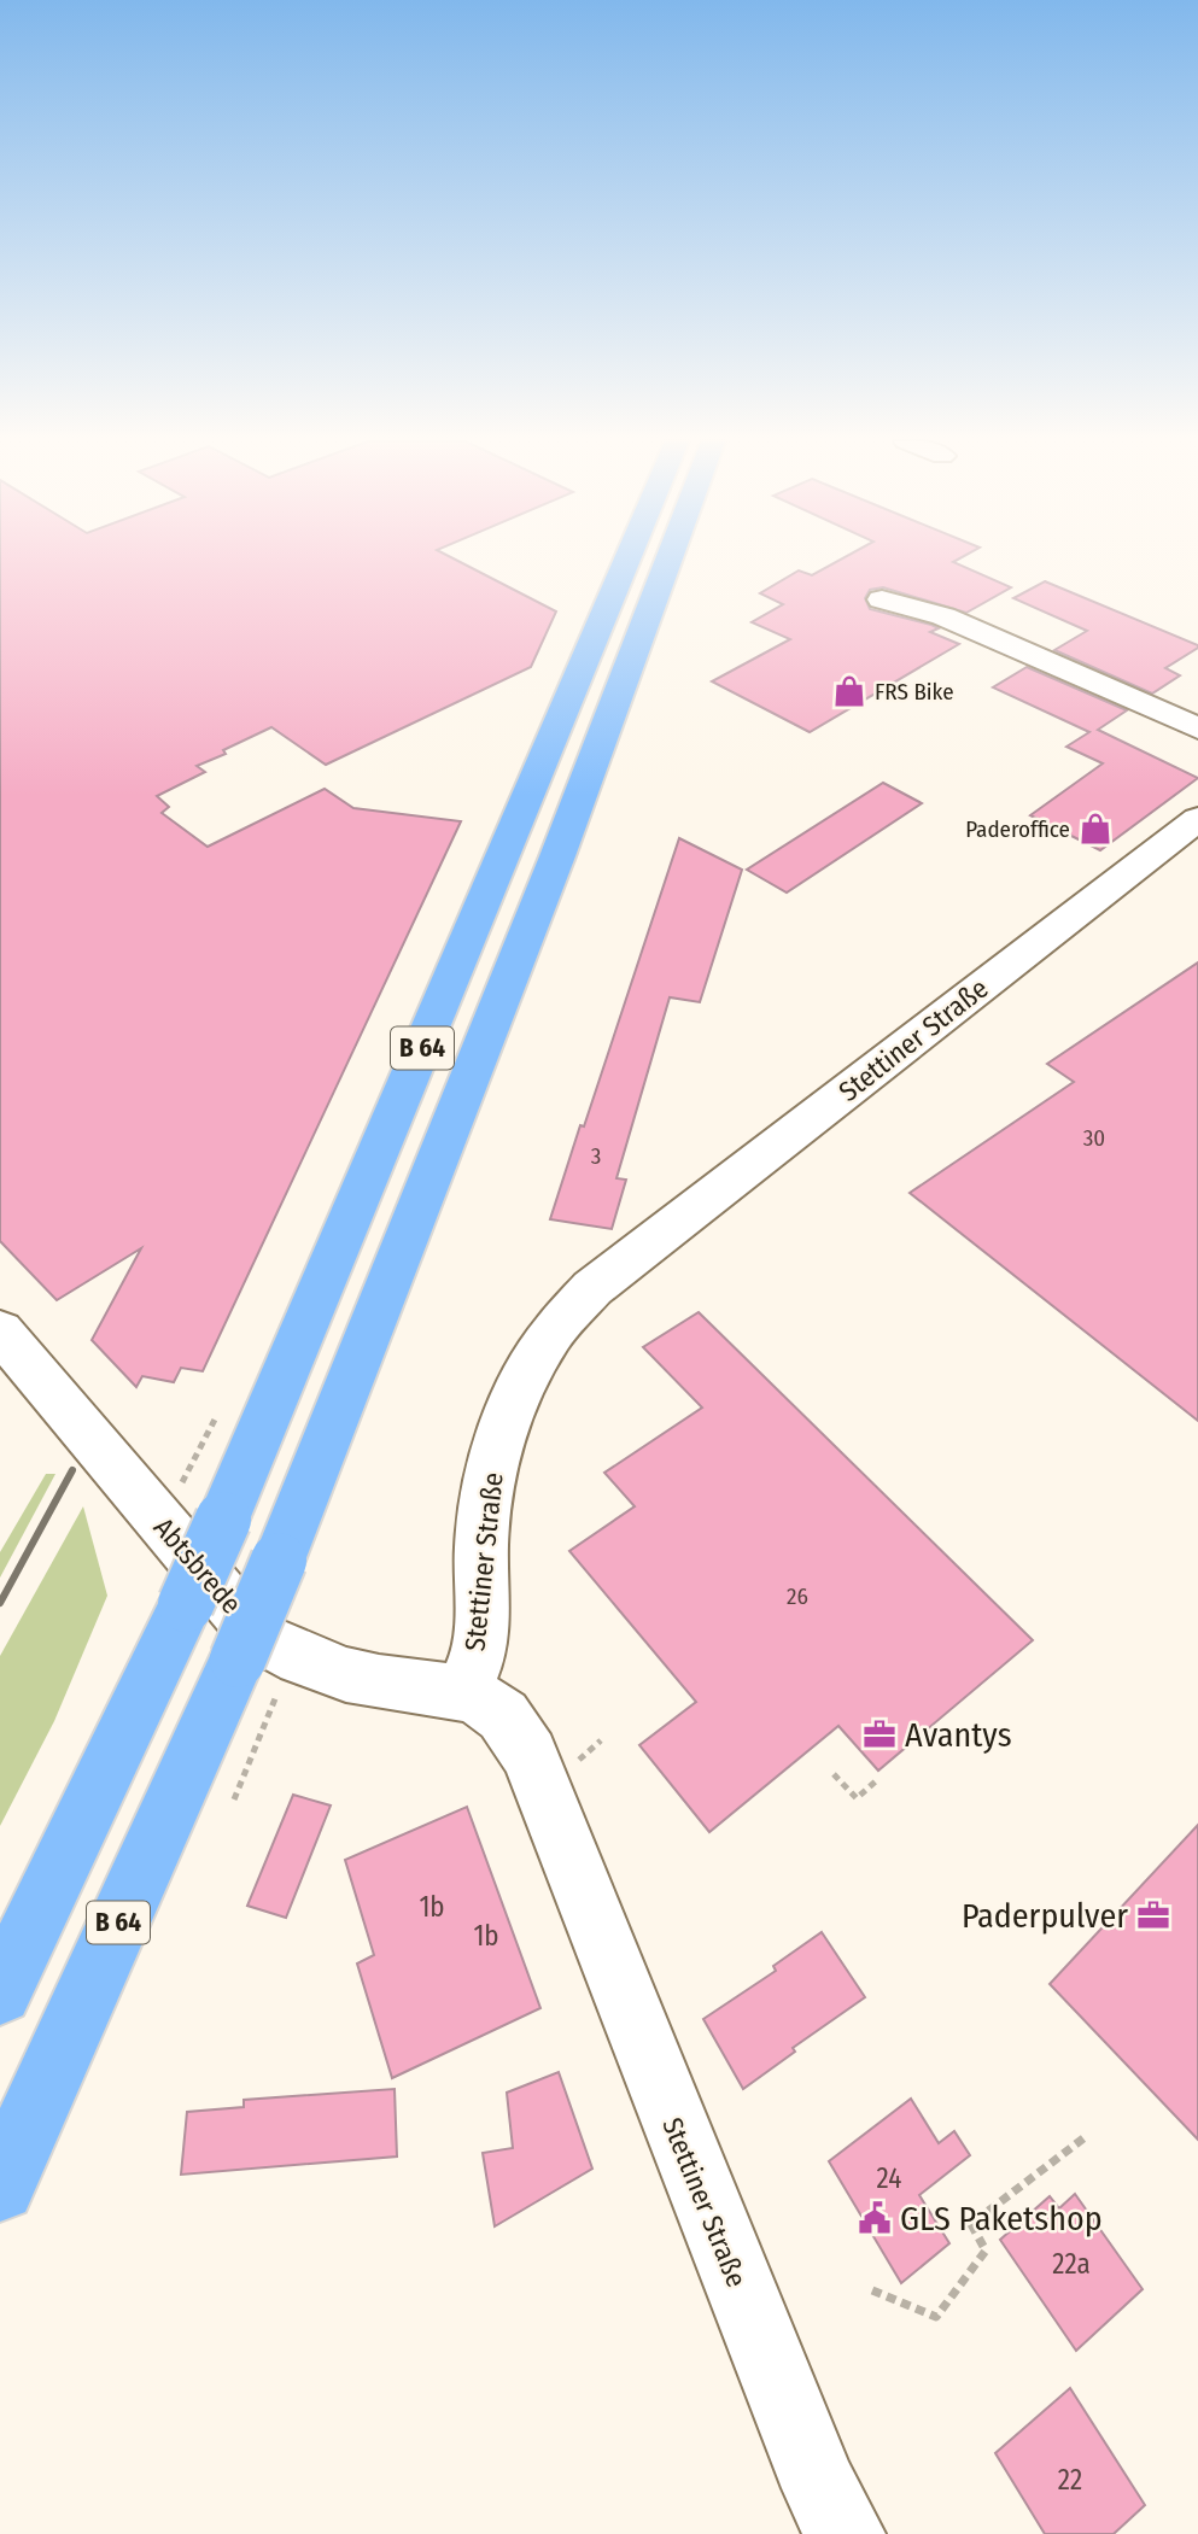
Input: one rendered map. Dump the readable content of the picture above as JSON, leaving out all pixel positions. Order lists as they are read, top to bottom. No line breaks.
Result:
{"streets":{"highway":["B 64"],"street":["Stettiner Straße","Abtsbrede"]},"crossings":[["Stettiner Straße","Abtsbrede"],["B 64","Abtsbrede"]],"places":{"shop":["FRS Bike","Paderoffice"],"office":["Avantys","Paderpulver"],"public building":["GLS Paketshop"]},"house_numbers":["30","3","26","1b","1b","24","22a","22"]}
